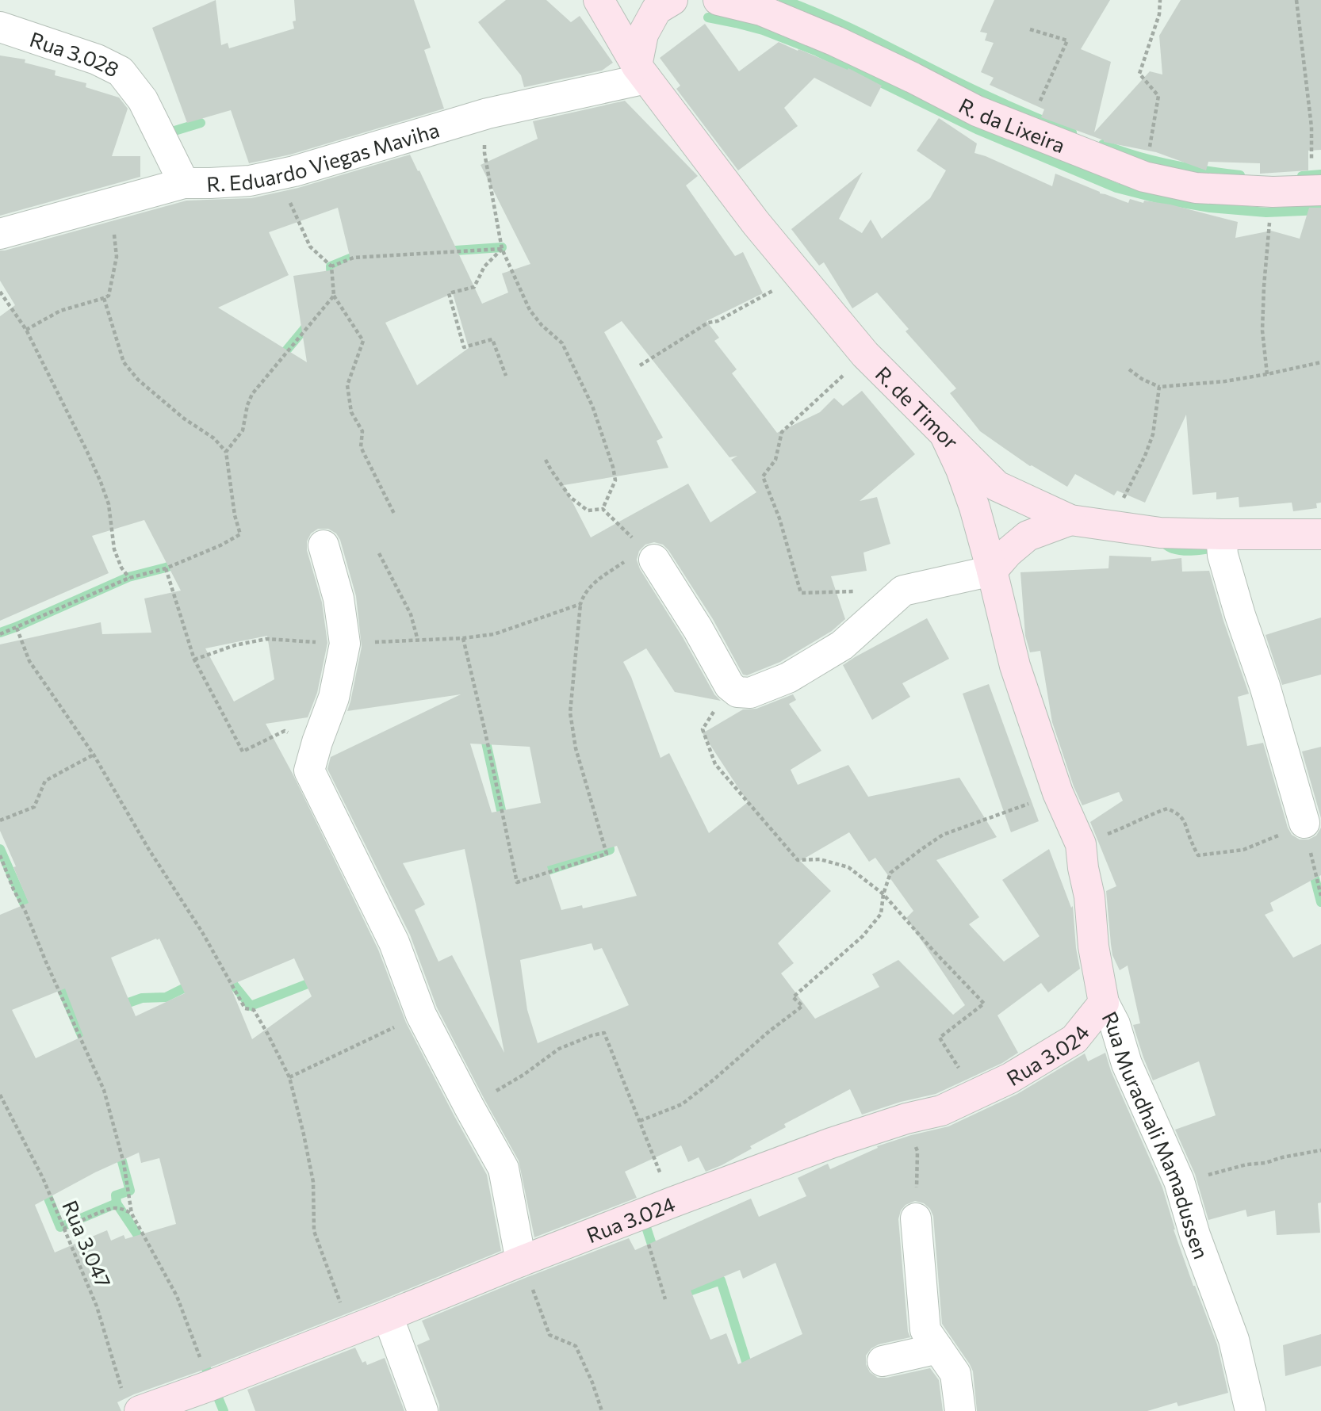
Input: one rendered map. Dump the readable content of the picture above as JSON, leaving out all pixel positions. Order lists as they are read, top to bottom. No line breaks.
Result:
{"streets":{"street":["Rua 3.028","R. da Lixeira","R. Eduardo Viegas Maviha","R. de Timor","Rua 3.024","Rua Muradhali Mamadussen"],"path":["Rua 3.047"]},"crossings":[["Rua 3.028","R. Eduardo Viegas Maviha"],["R. Eduardo Viegas Maviha","R. de Timor"],["R. de Timor","Rua Muradhali Mamadussen"],["Rua 3.024","Rua Muradhali Mamadussen"],["Rua 3.024","Rua 3.047"]]}
